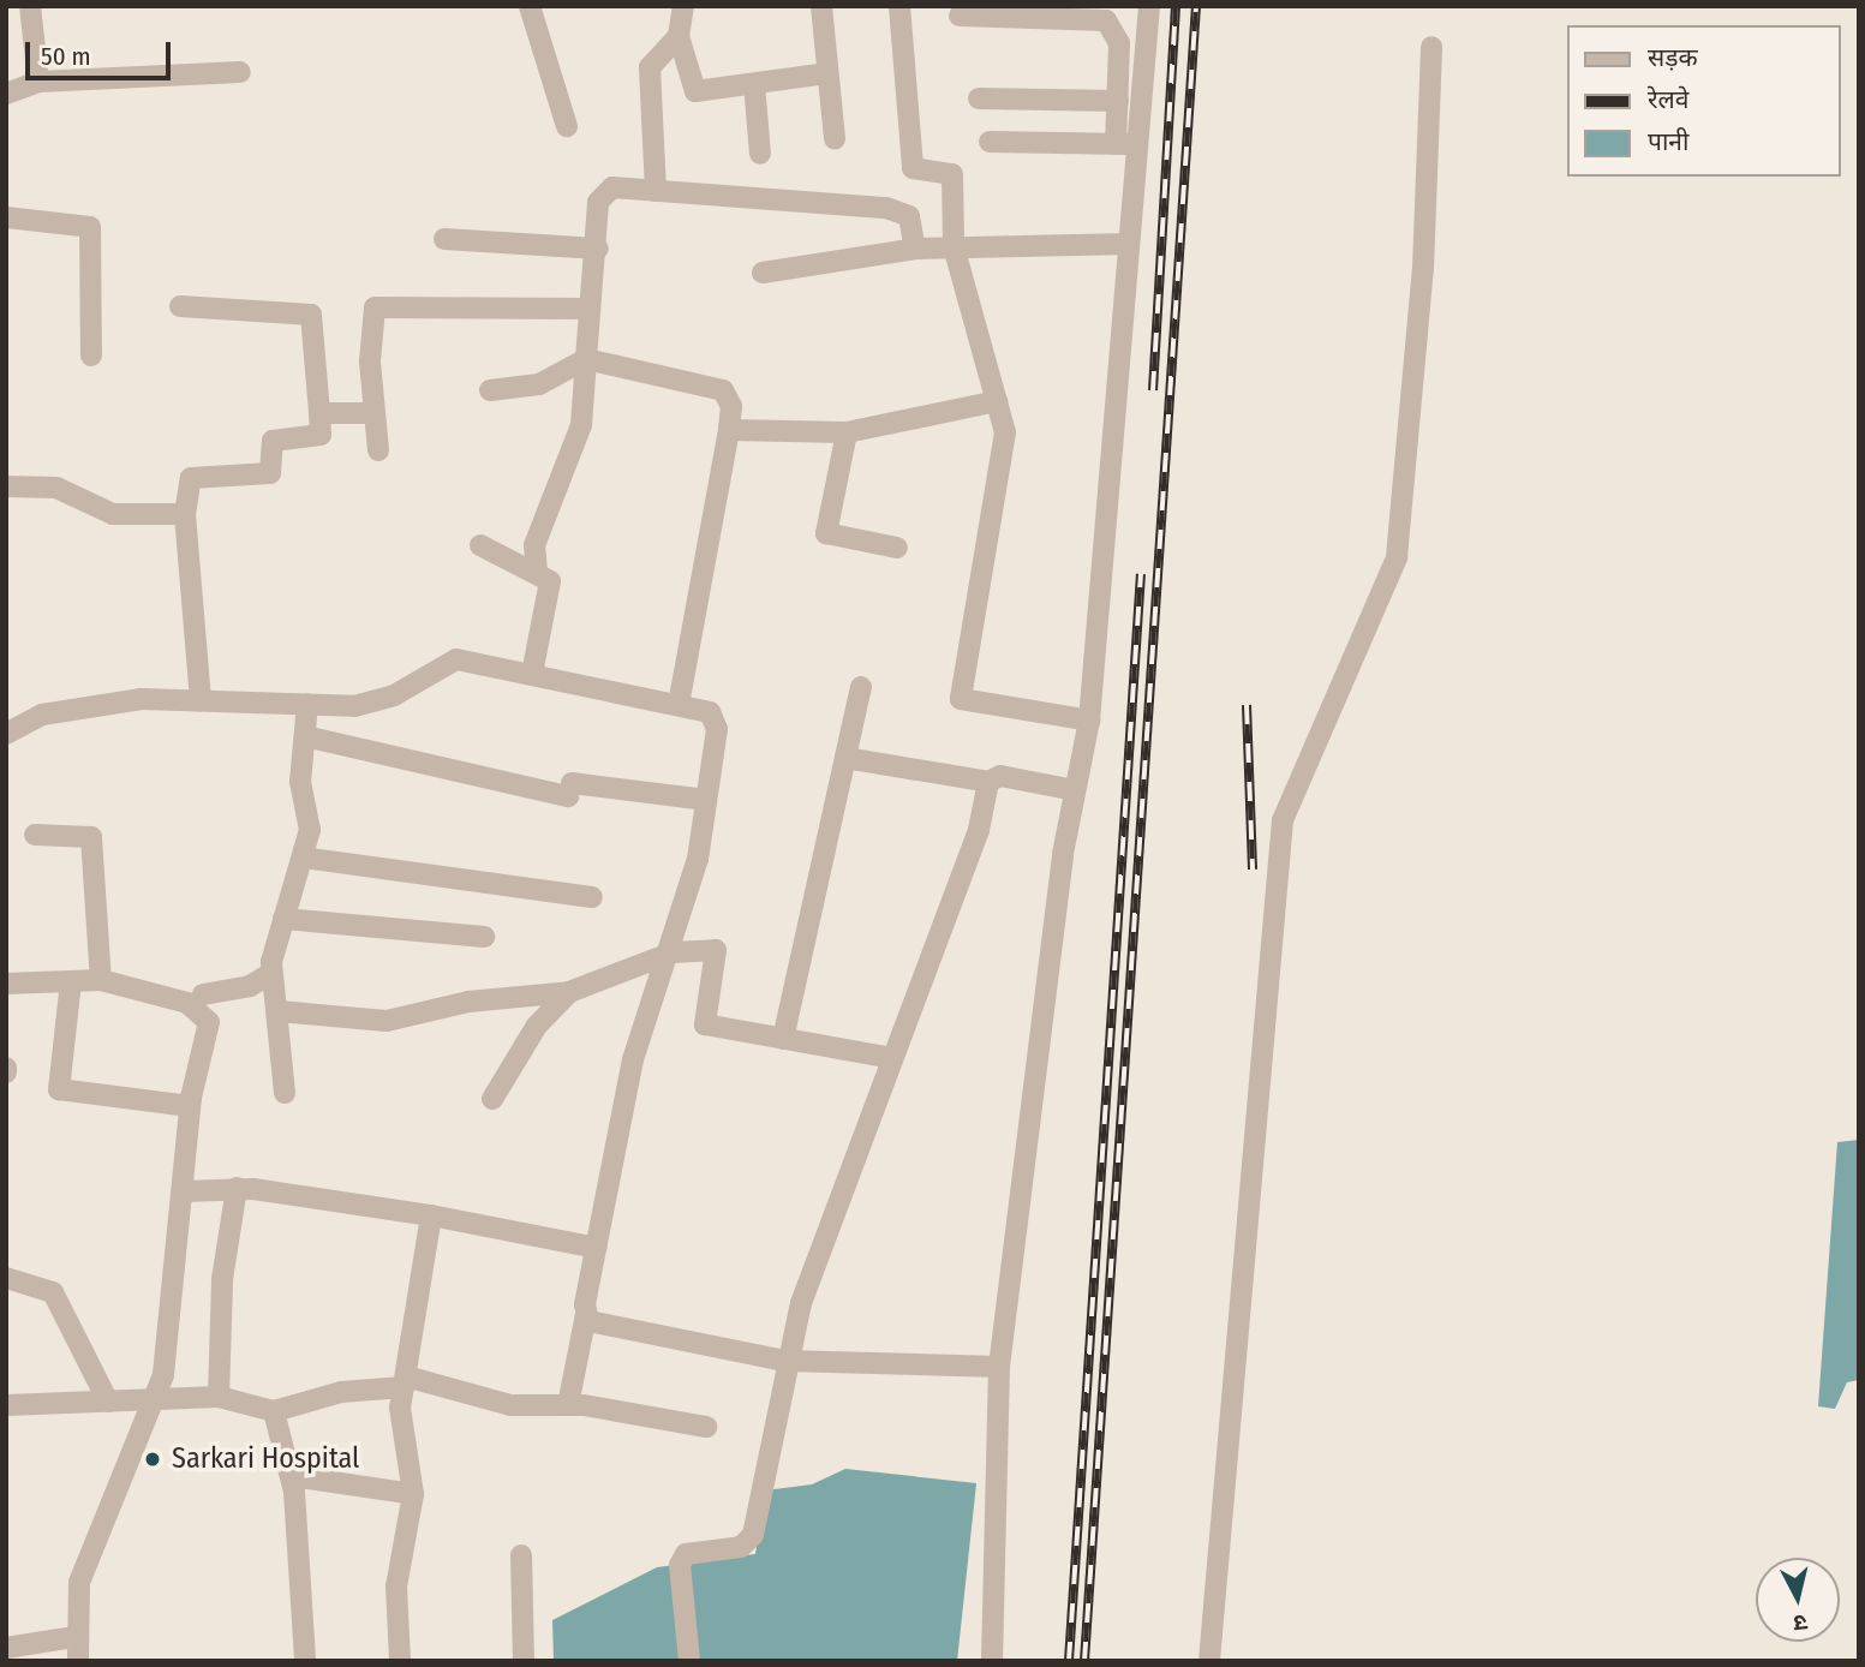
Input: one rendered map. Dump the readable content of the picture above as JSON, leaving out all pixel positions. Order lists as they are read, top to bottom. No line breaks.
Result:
{"places":["Sarkari Hospital"],"legend":["सड़क","रेलवे","पानी"],"scale_bar":"50 m","north":"bottom"}
